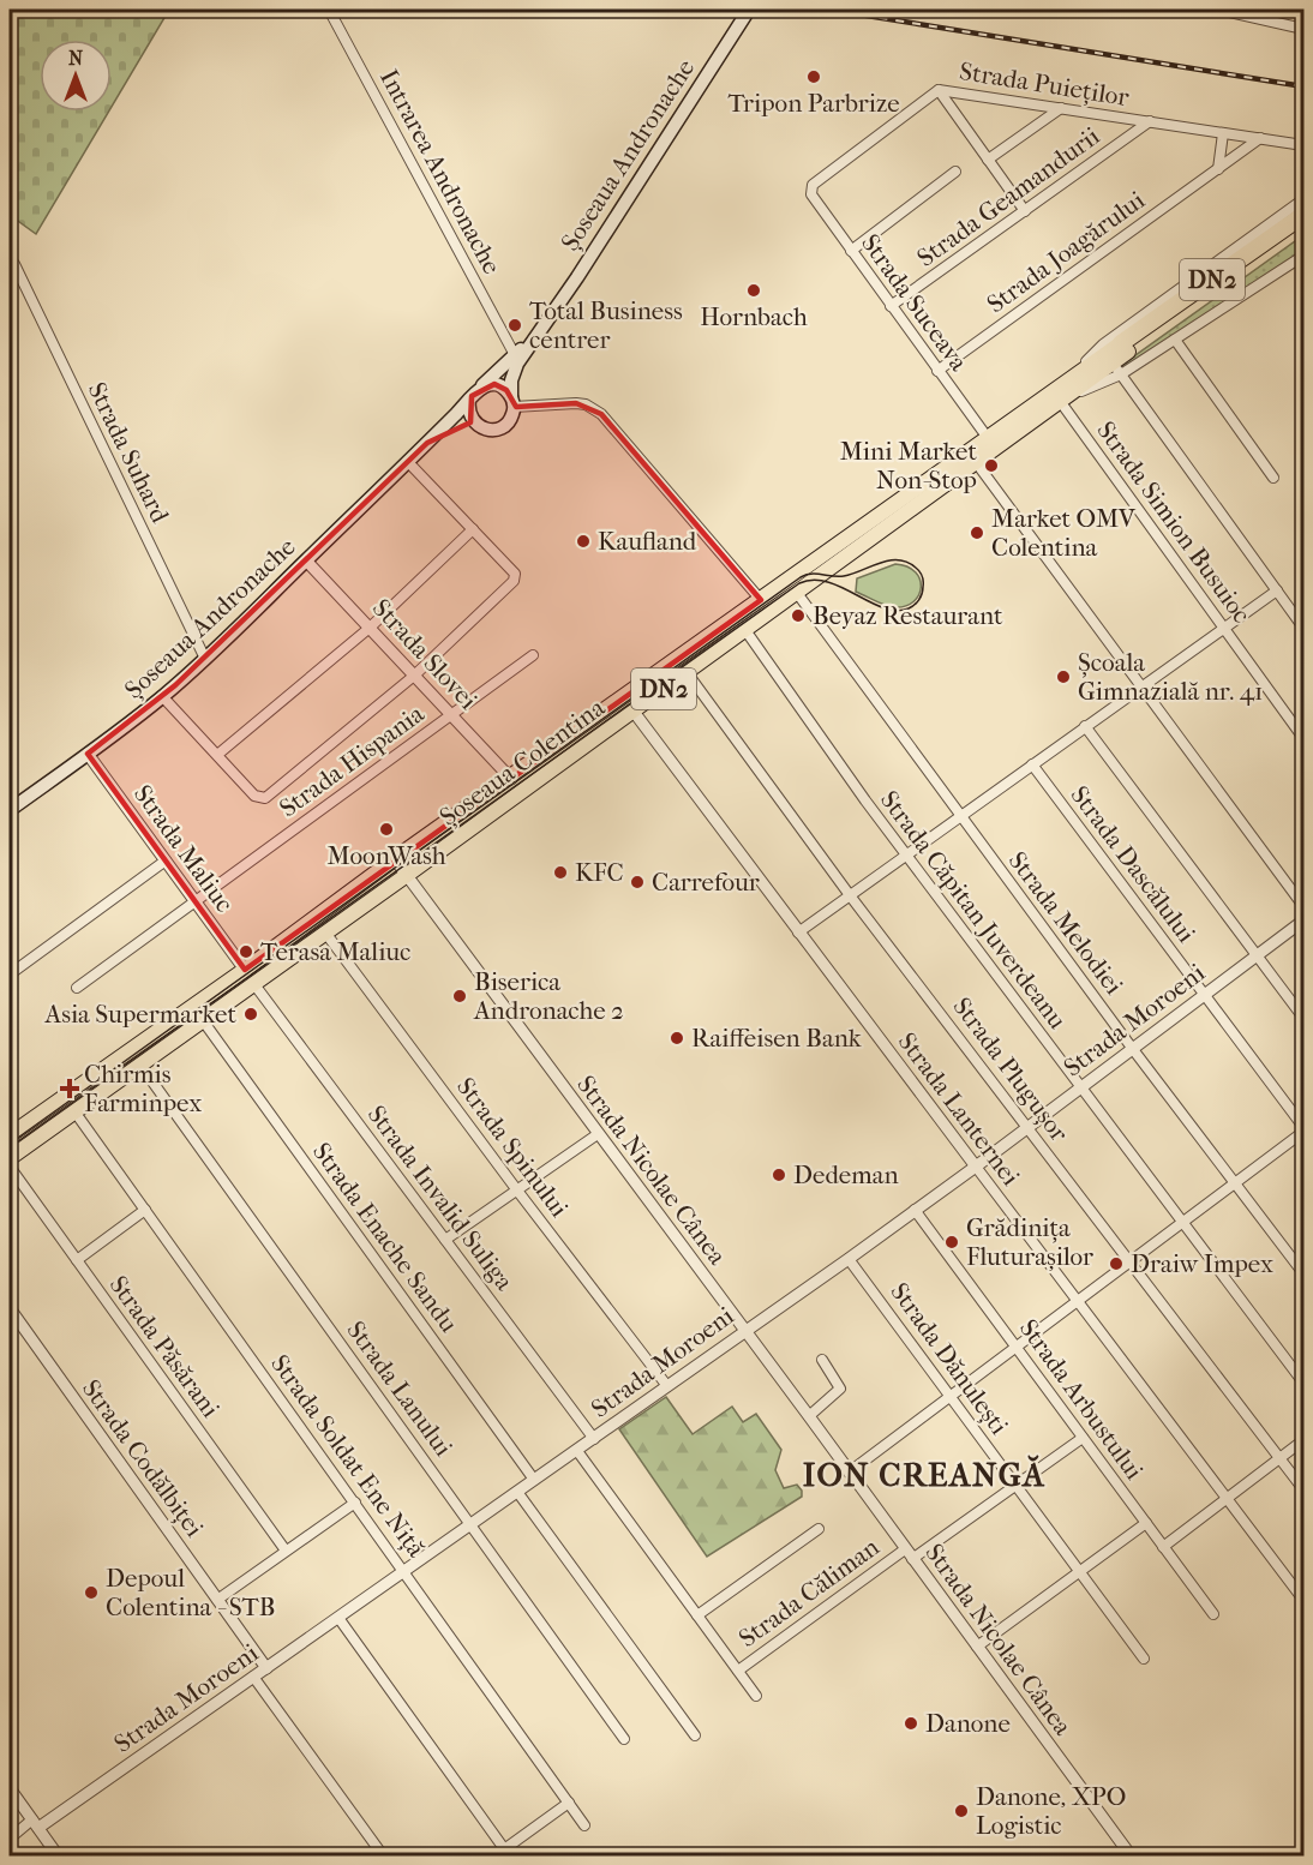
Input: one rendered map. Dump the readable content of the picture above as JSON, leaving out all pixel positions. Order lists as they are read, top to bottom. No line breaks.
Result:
{"streets":{"highway":["DN2"],"main road":["Șoseaua Andronache","Șoseaua Colentina"],"street":["Strada Puieților","Intrarea Andronache","Strada Geamandurii","Strada Joagărului","Strada Suceava","Strada Suhard","Strada Simion Busuioc","Strada Slovei","Strada Hispania","Strada Maliuc","Strada Dascălului","Strada Căpitan Juverdeanu","Strada Melodiei","Strada Moroeni","Strada Plugușor","Strada Lanternei","Strada Spinului","Strada Nicolae Cânea","Strada Invalid Suliga","Strada Enache Sandu","Strada Păsărani","Strada Dănulești","Strada Lanului","Strada Arbustului","Strada Soldat Ene Niță","Strada Codălbiței","Strada Căliman"]},"crossings":[["Strada Puieților","Strada Geamandurii"],["Strada Puieților","Strada Joagărului"],["Strada Puieților","Strada Suceava"],["Șoseaua Andronache","Intrarea Andronache"],["Șoseaua Andronache","Strada Suhard"],["Șoseaua Andronache","Strada Slovei"],["Șoseaua Andronache","Strada Maliuc"],["Strada Geamandurii","Strada Suceava"],["Strada Joagărului","Strada Suceava"],["DN2","Șoseaua Colentina"],["Strada Suceava","Șoseaua Colentina"],["Strada Simion Busuioc","Șoseaua Colentina"],["Strada Slovei","Strada Hispania"],["Strada Slovei","Șoseaua Colentina"],["Strada Hispania","Strada Maliuc"],["Șoseaua Colentina","Strada Maliuc"],["Șoseaua Colentina","Strada Căpitan Juverdeanu"],["Șoseaua Colentina","Strada Melodiei"],["Șoseaua Colentina","Strada Plugușor"],["Șoseaua Colentina","Strada Lanternei"],["Șoseaua Colentina","Strada Spinului"],["Șoseaua Colentina","Strada Nicolae Cânea"],["Șoseaua Colentina","Strada Invalid Suliga"],["Șoseaua Colentina","Strada Enache Sandu"],["Șoseaua Colentina","Strada Lanului"],["Șoseaua Colentina","Strada Soldat Ene Niță"],["Strada Dascălului","Strada Moroeni"],["Strada Căpitan Juverdeanu","Strada Moroeni"],["Strada Melodiei","Strada Moroeni"],["Strada Moroeni","Strada Plugușor"],["Strada Moroeni","Strada Lanternei"],["Strada Moroeni","Strada Spinului"],["Strada Moroeni","Strada Nicolae Cânea"],["Strada Moroeni","Strada Invalid Suliga"],["Strada Moroeni","Strada Enache Sandu"],["Strada Moroeni","Strada Dănulești"],["Strada Moroeni","Strada Lanului"],["Strada Moroeni","Strada Arbustului"],["Strada Moroeni","Strada Soldat Ene Niță"],["Strada Moroeni","Strada Codălbiței"],["Strada Nicolae Cânea","Strada Căliman"],["Strada Dănulești","Strada Căliman"],["Strada Arbustului","Strada Căliman"]],"districts":["ION CREANGĂ"],"places":{"other":["Tripon Parbrize","Hornbach","Total Business centrer","Mini Market Non-Stop","Market OMV Colentina","Kaufland","Beyaz Restaurant","Școala Gimnazială nr. 41","MoonWash","KFC","Carrefour","Terasa Maliuc","Biserica Andronache 2","Asia Supermarket","Raiffeisen Bank","Dedeman","Grădinița Fluturașilor","Draiw Impex","Depoul Colentina - STB","Danone","Danone, XPO Logistic"],"health":["Chirmis Farminpex"]},"north":"top"}
